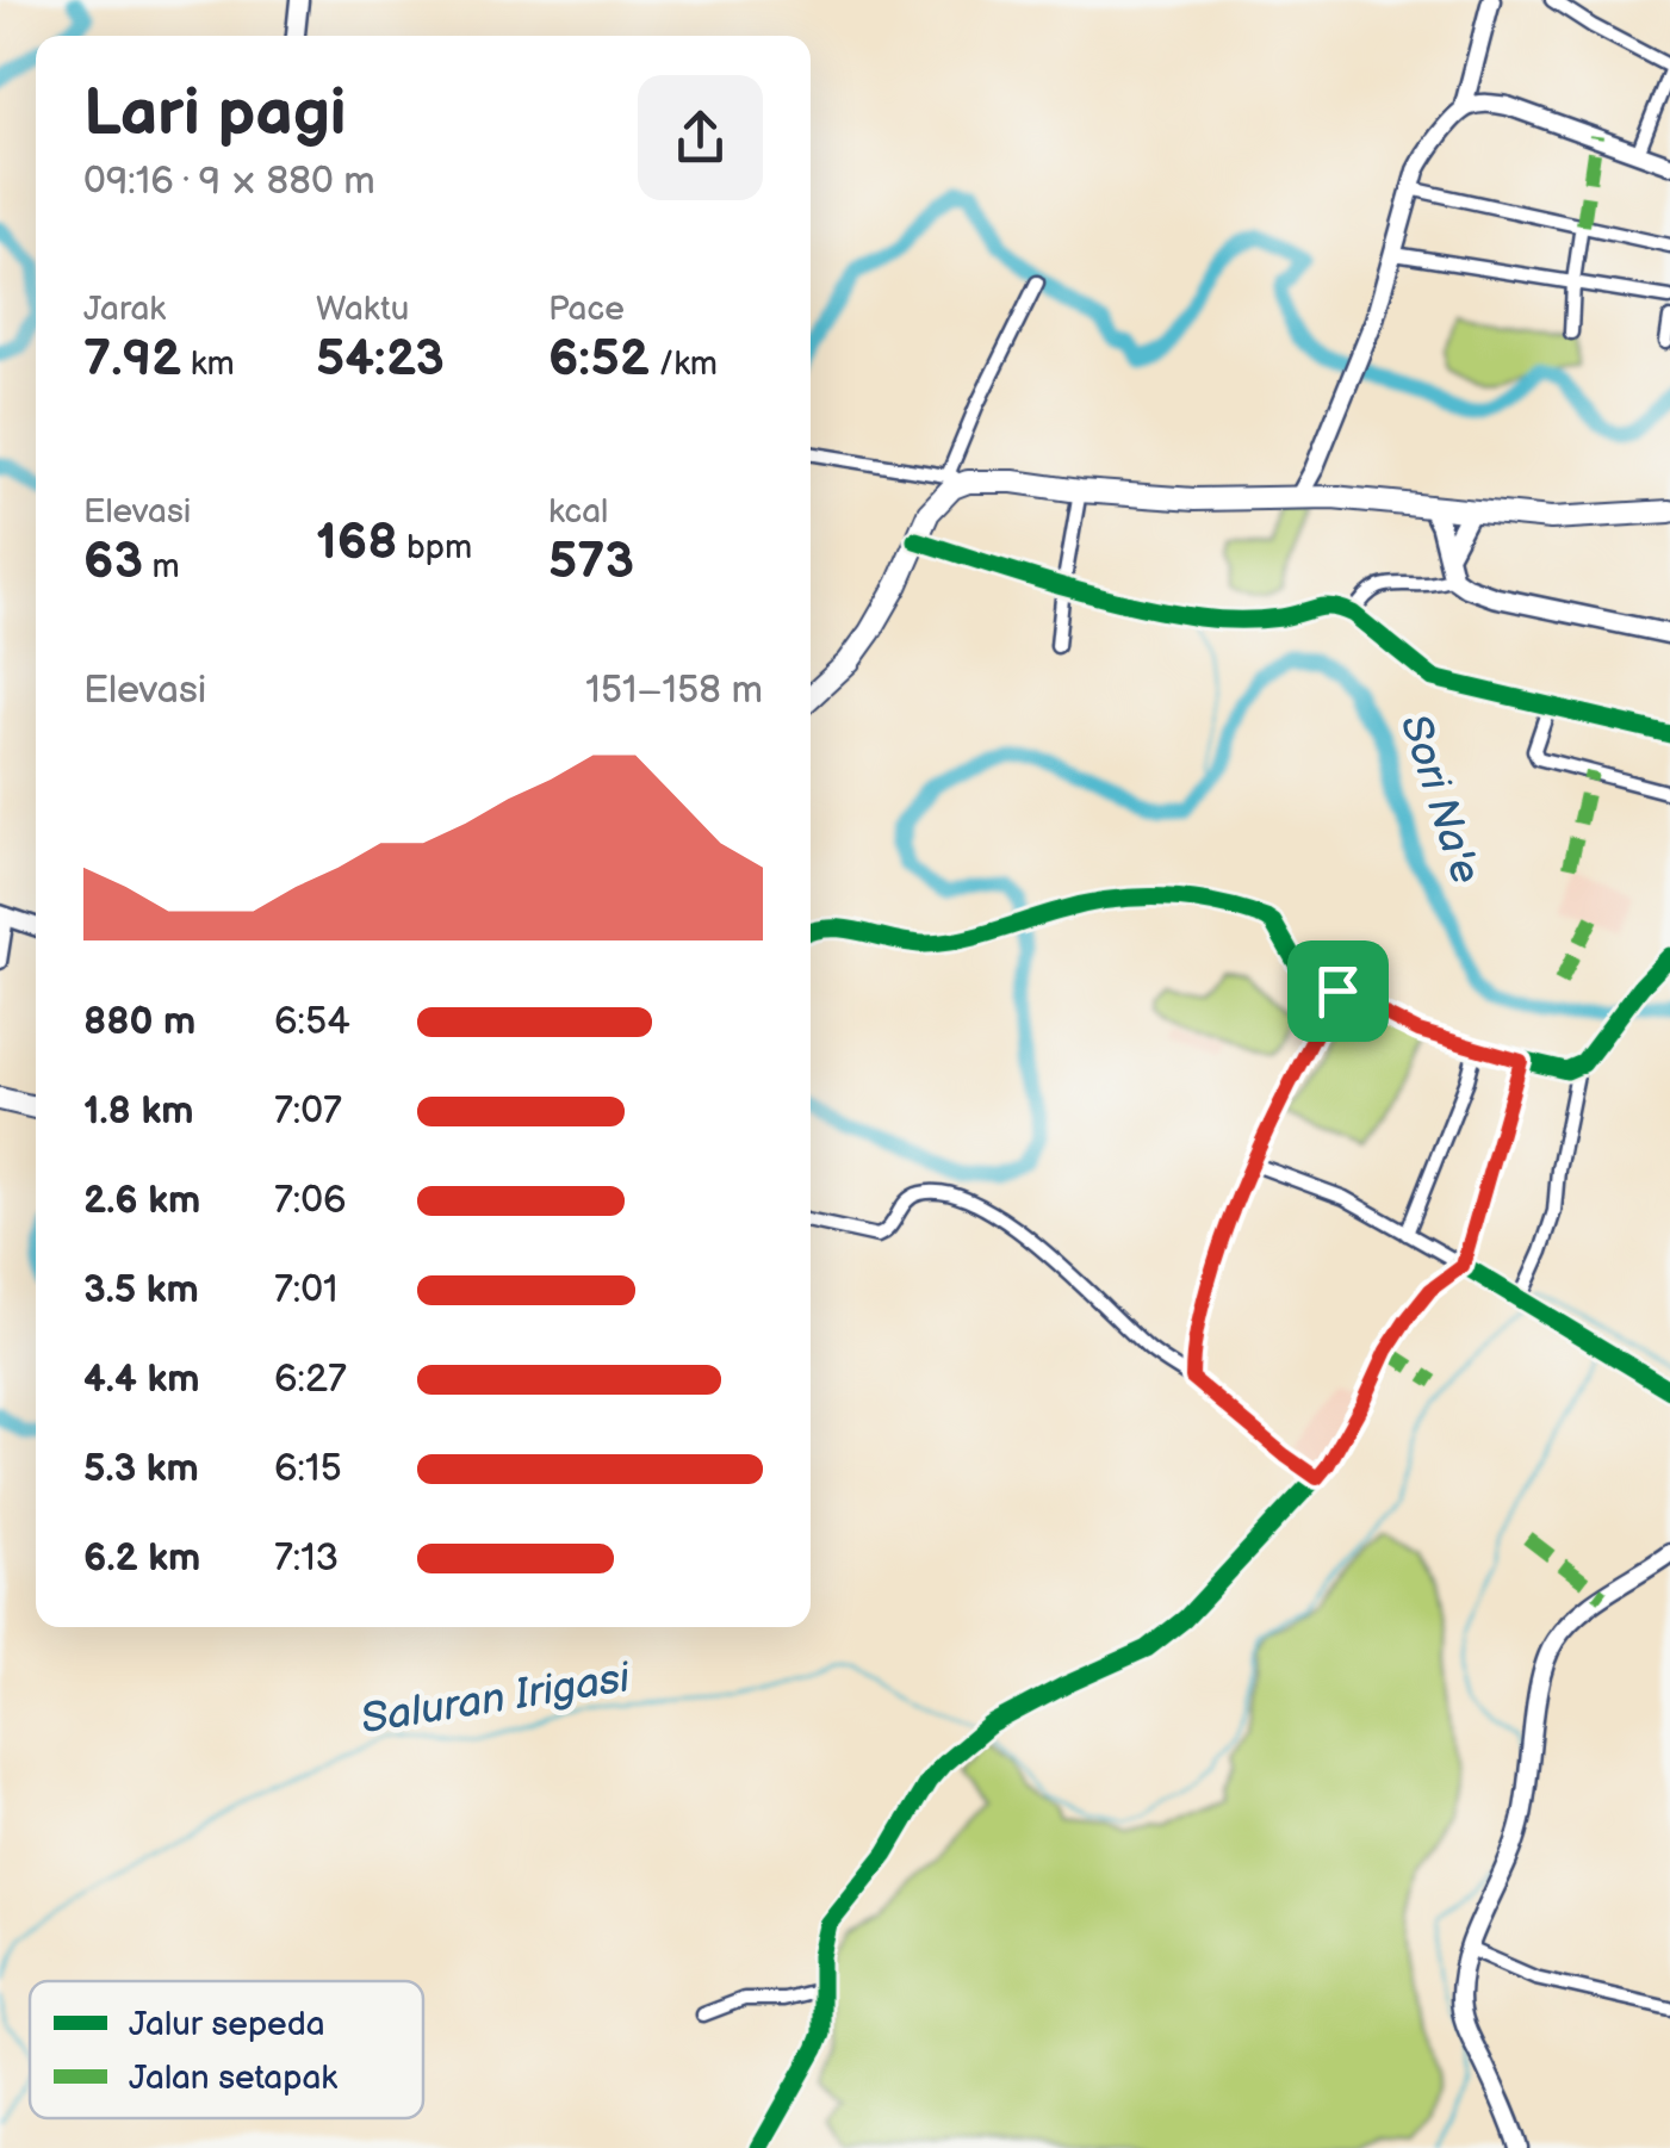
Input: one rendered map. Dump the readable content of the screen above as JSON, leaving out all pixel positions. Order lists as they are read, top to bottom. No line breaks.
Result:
{"water":["Sori Na'e","Saluran Irigasi"],"legend":["Jalur sepeda","Jalan setapak"],"page":{"heading":["Lari pagi","09:16 · 9 × 880 m"],"stats":[["Jarak","7.92 km"],["Waktu","54:23"],["Pace","6:52 /km"],["Elevasi","63 m"],["168 bpm"],["kcal","573"]],"chart":["Elevasi","151–158 m"],"list":[{"name":"880 m","note":"6:54"},{"name":"1.8 km","note":"7:07"},{"name":"2.6 km","note":"7:06"},{"name":"3.5 km","note":"7:01"},{"name":"4.4 km","note":"6:27"},{"name":"5.3 km","note":"6:15"},{"name":"6.2 km","note":"7:13"}]}}
